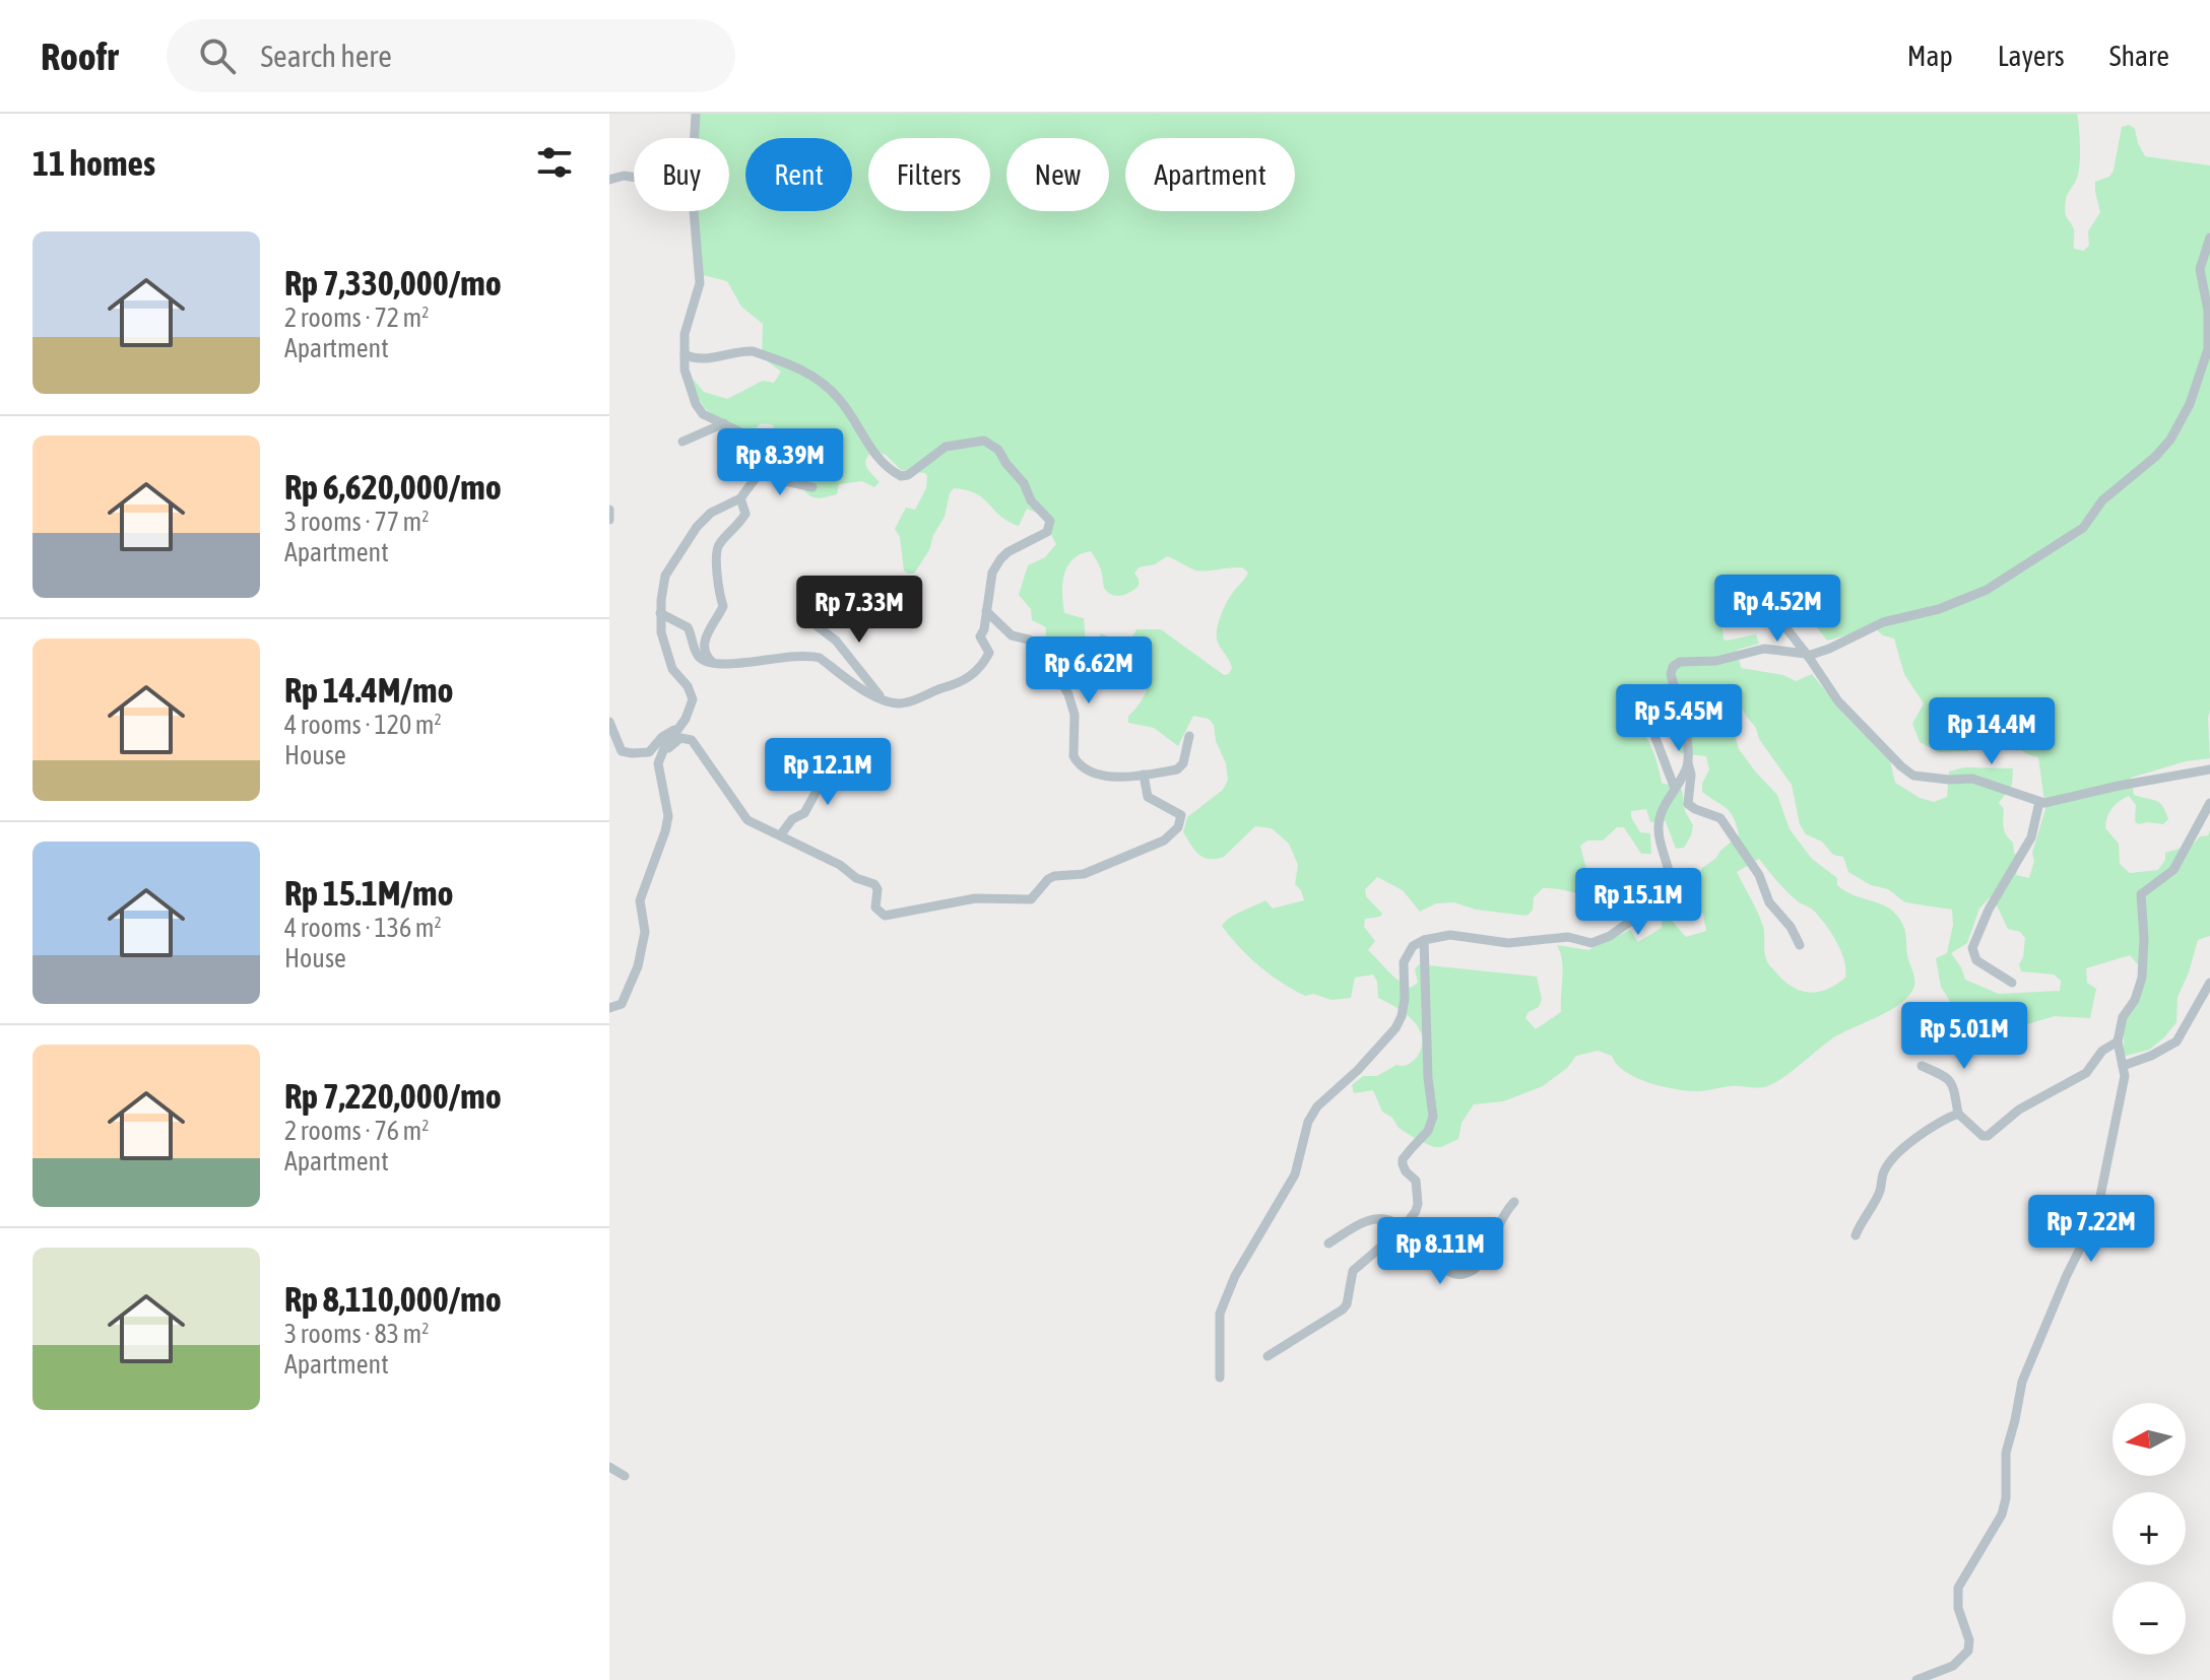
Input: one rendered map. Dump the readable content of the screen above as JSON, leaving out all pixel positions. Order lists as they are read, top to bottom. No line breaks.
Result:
{"north":"left","page":{"header":"Roofr","search":"Search here","nav":["Map","Layers","Share"],"heading":"11 homes","chip":["Buy","Rent","Filters","New","Apartment"],"list":[{"name":"Rp 7,330,000/mo","note":"2 rooms · 72 m² · Apartment"},{"name":"Rp 6,620,000/mo","note":"3 rooms · 77 m² · Apartment"},{"name":"Rp 14.4M/mo","note":"4 rooms · 120 m² · House"},{"name":"Rp 15.1M/mo","note":"4 rooms · 136 m² · House"},{"name":"Rp 7,220,000/mo","note":"2 rooms · 76 m² · Apartment"},{"name":"Rp 8,110,000/mo","note":"3 rooms · 83 m² · Apartment"}],"price":["Rp 8.39M","Rp 4.52M","Rp 7.33M","Rp 6.62M","Rp 5.45M","Rp 14.4M","Rp 12.1M","Rp 15.1M","Rp 5.01M","Rp 7.22M","Rp 8.11M"],"map_buttons":["+","−"]}}
